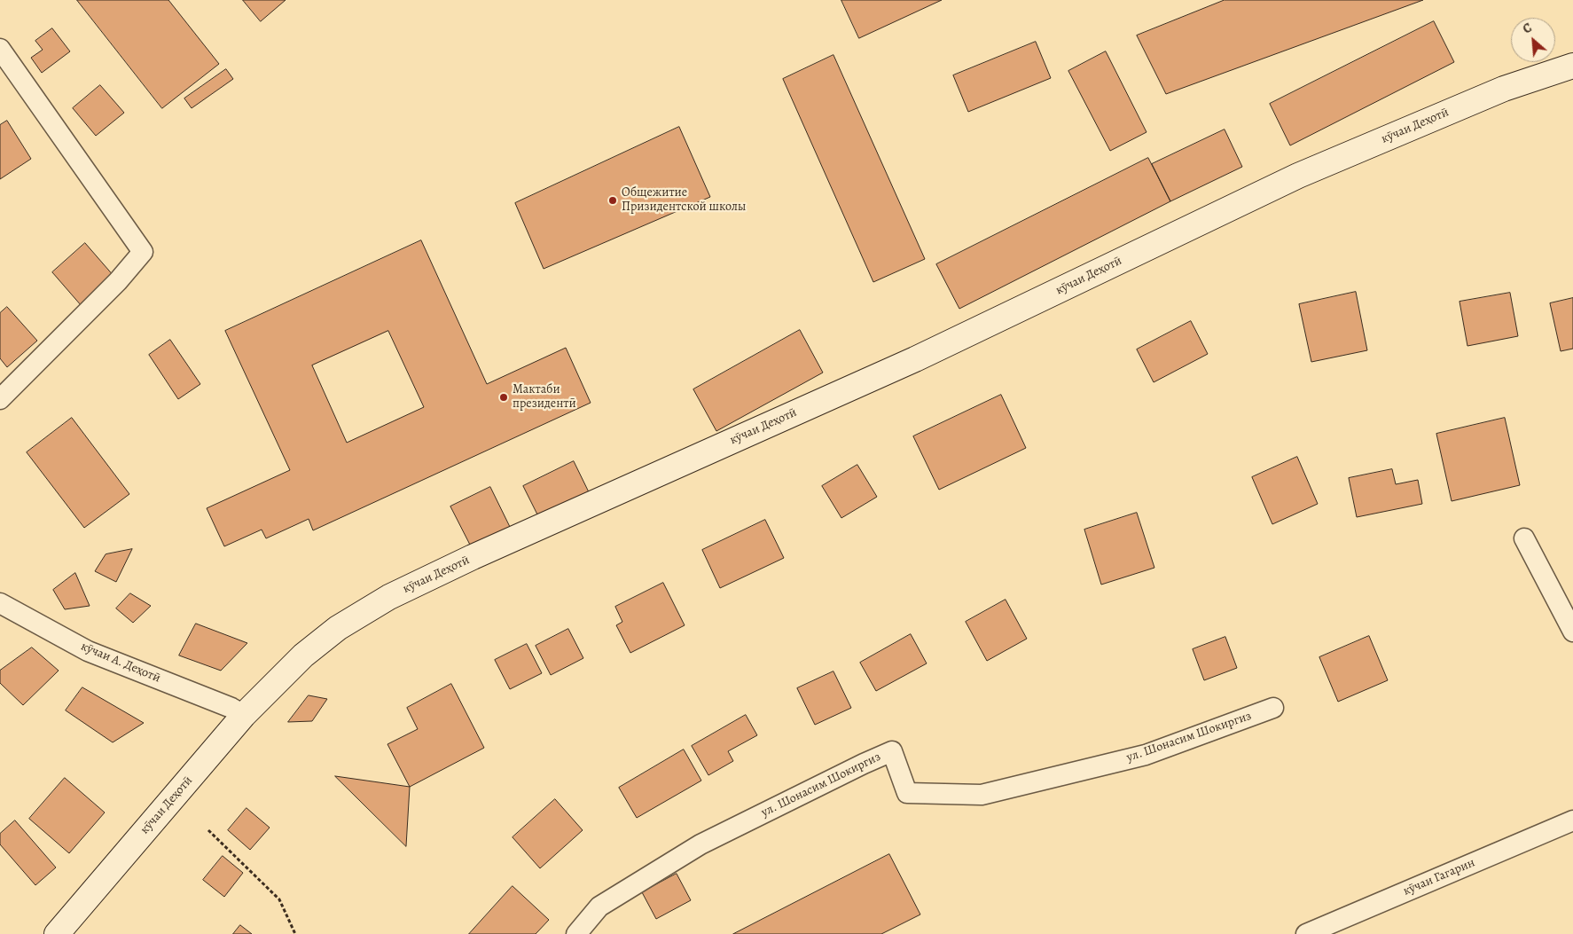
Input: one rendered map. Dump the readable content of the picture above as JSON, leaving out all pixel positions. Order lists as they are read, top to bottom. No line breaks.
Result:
{"streets":{"main road":["кӯчаи Деҳотӣ"],"street":["кӯчаи А. Деҳотӣ","ул. Шонасим Шокиргиз","кӯчаи Гагарин"]},"crossings":[["кӯчаи Деҳотӣ","кӯчаи А. Деҳотӣ"]],"places":["Общежитие Призидентской школы","Мактаби президентӣ"],"north":"top left"}
